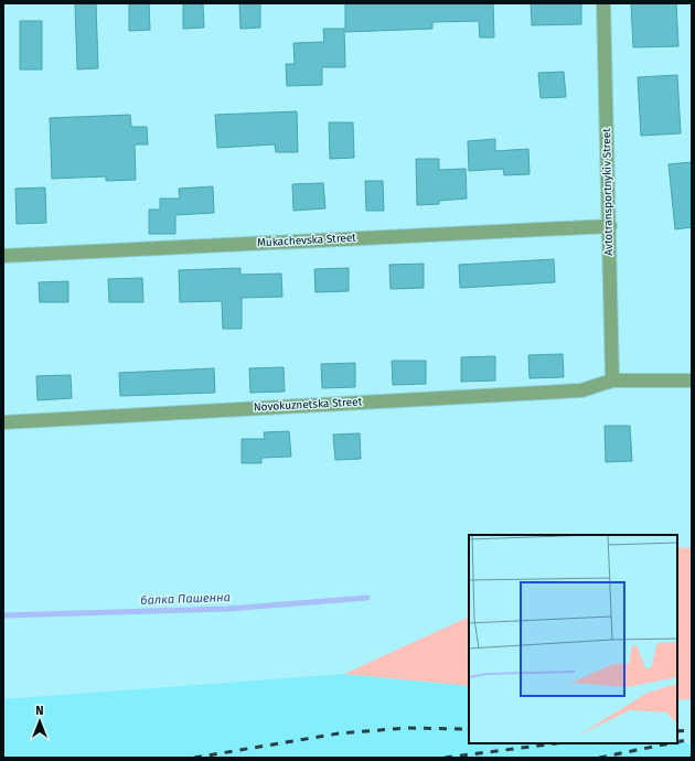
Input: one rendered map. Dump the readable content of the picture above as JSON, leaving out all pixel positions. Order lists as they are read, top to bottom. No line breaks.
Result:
{"streets":{"street":["Avtotransportnykiv Street","Mukachevska Street","Novokuznetska Street"]},"crossings":[["Avtotransportnykiv Street","Mukachevska Street"],["Avtotransportnykiv Street","Novokuznetska Street"]],"water":["балка Пашенна"],"north":"top"}
